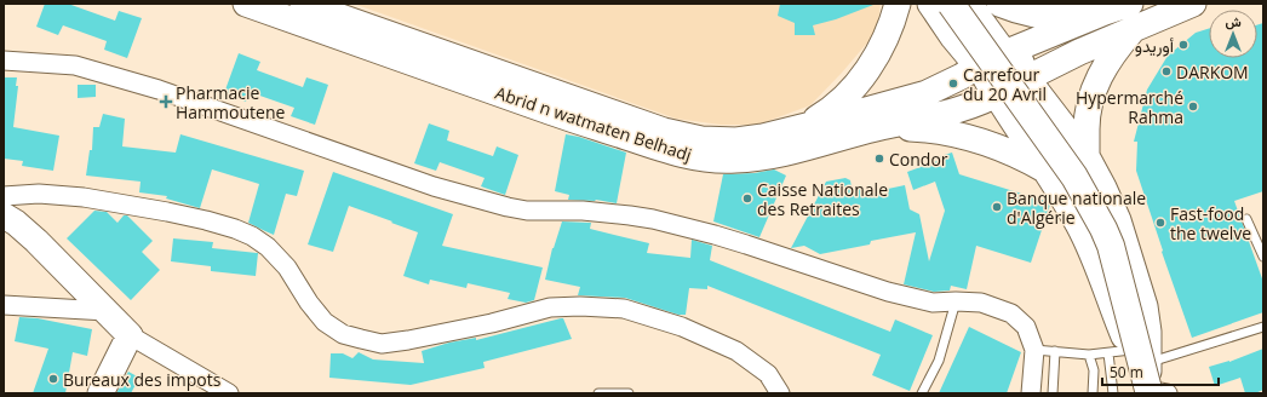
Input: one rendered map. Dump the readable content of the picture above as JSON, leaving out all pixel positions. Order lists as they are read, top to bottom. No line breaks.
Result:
{"streets":{"main road":["Abrid n watmaten Belhadj"]},"places":{"other":["أوريدو","DARKOM","Carrefour du 20 Avril","Hypermarché Rahma","Condor","Caisse Nationale des Retraites","Banque nationale d'Algérie","Fast-food the twelve","Bureaux des impots"],"health":["Pharmacie Hammoutene"]},"scale_bar":"50 m","north":"top"}
